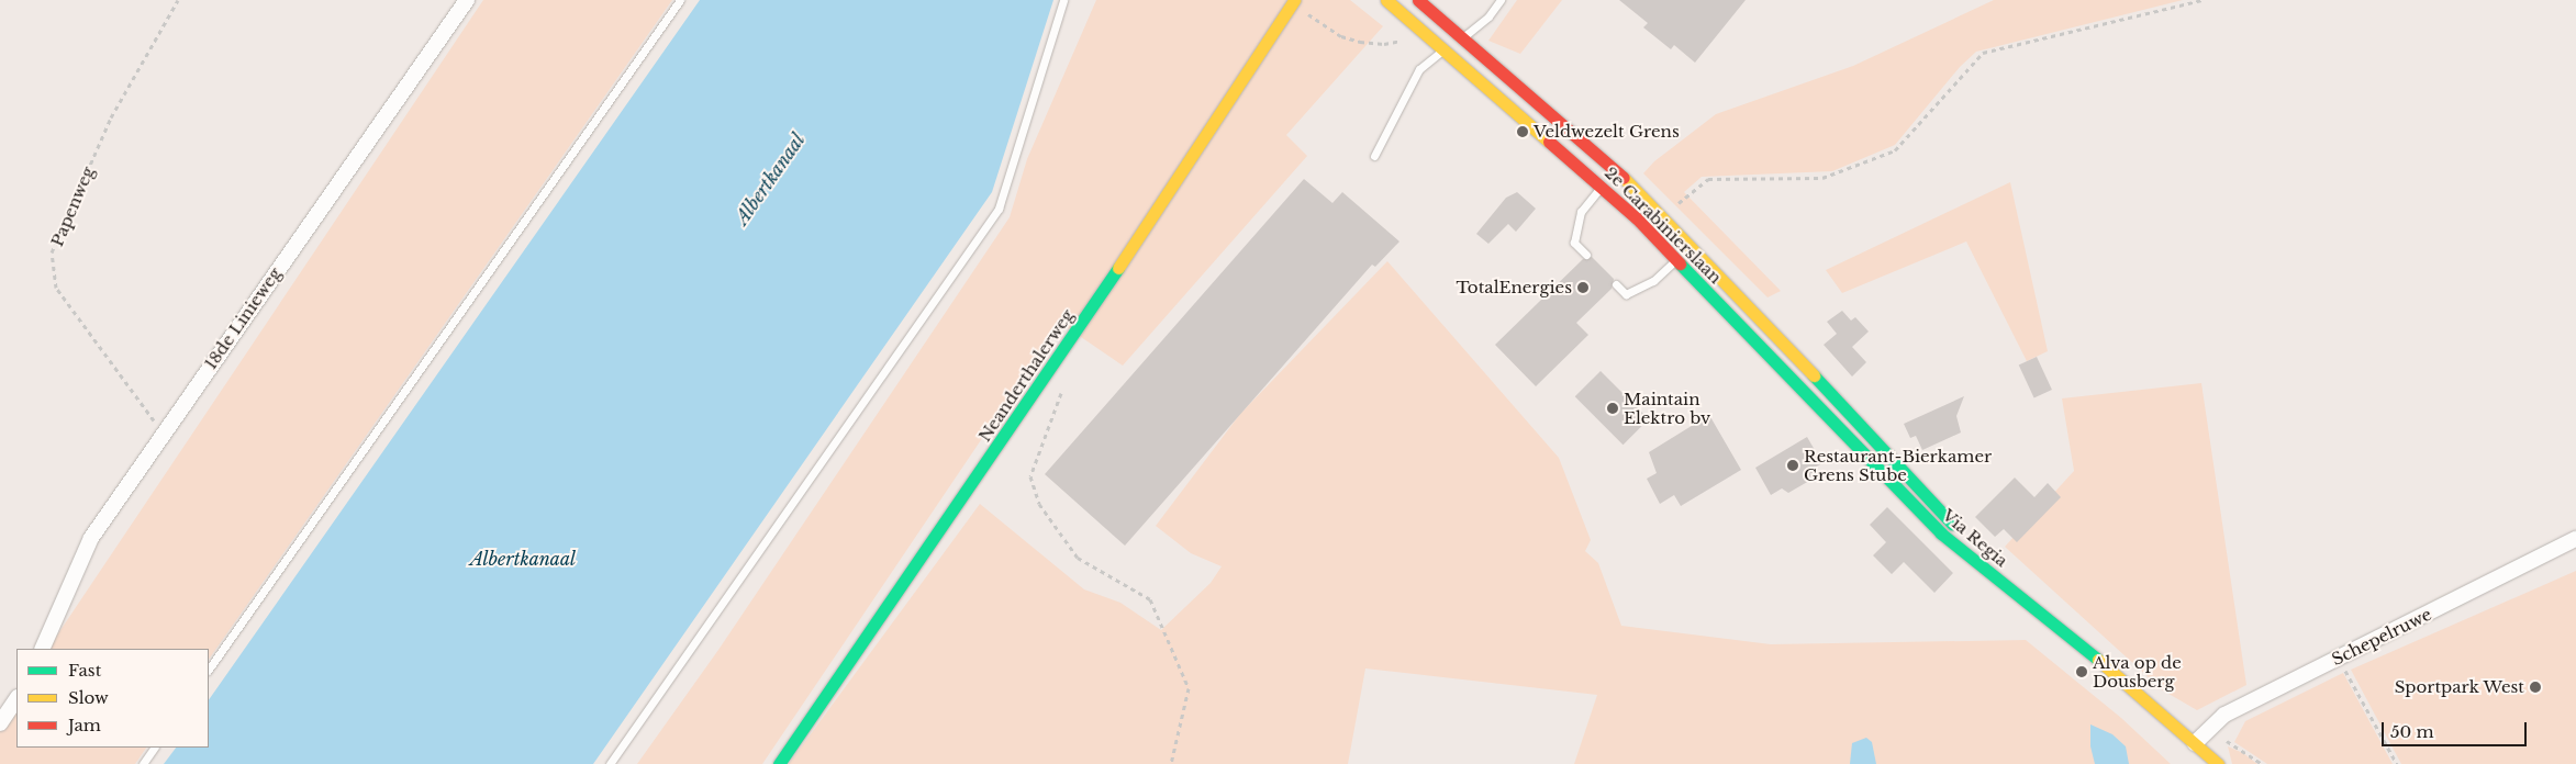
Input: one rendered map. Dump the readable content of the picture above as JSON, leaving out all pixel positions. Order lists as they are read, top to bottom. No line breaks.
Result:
{"streets":{"main road":["2e Carabinierslaan","Neanderthalerweg","Via Regia"],"street":["18de Linieweg","Schepelruwe"],"path":["Papenweg"]},"crossings":[["Papenweg","18de Linieweg"],["2e Carabinierslaan","Via Regia"],["Via Regia","Schepelruwe"]],"water":["Albertkanaal"],"places":["Veldwezelt Grens","TotalEnergies","Maintain Elektro bv","Restaurant-Bierkamer Grens Stube","Alva op de Dousberg","Sportpark West"],"legend":["Fast","Slow","Jam"],"scale_bar":"50 m"}
